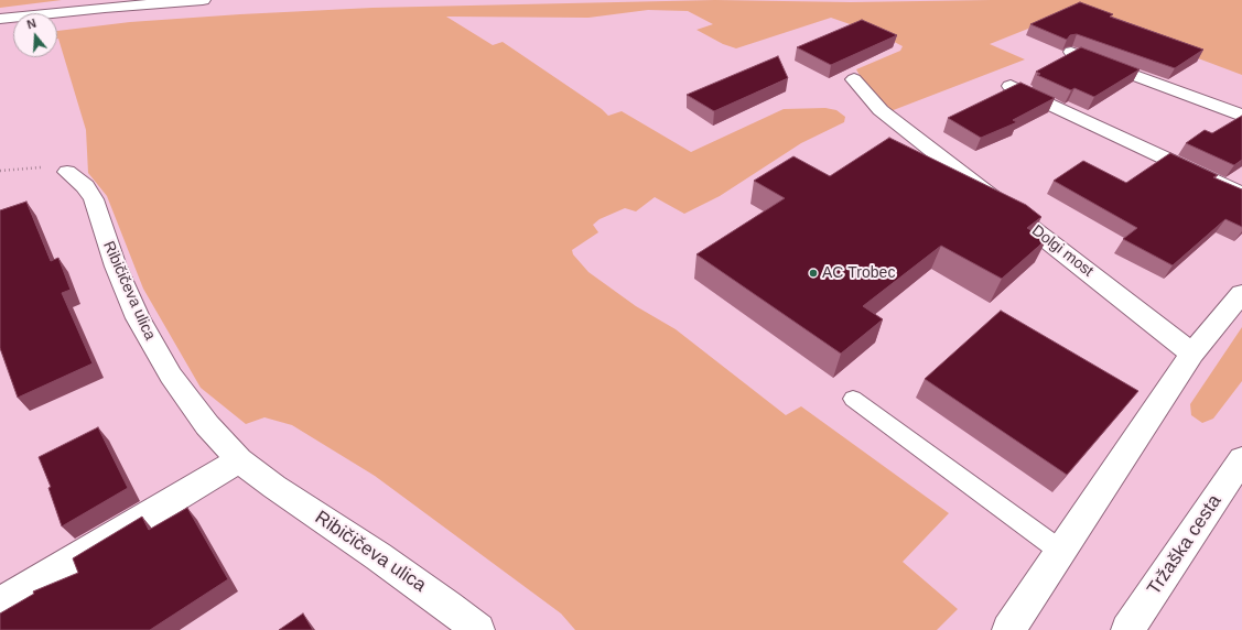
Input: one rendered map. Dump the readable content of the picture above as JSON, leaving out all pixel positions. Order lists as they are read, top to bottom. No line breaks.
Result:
{"streets":{"main road":["Dolgi most","Ribičičeva ulica","Tržaška cesta"]},"places":["AC Trobec"],"north":"top"}
